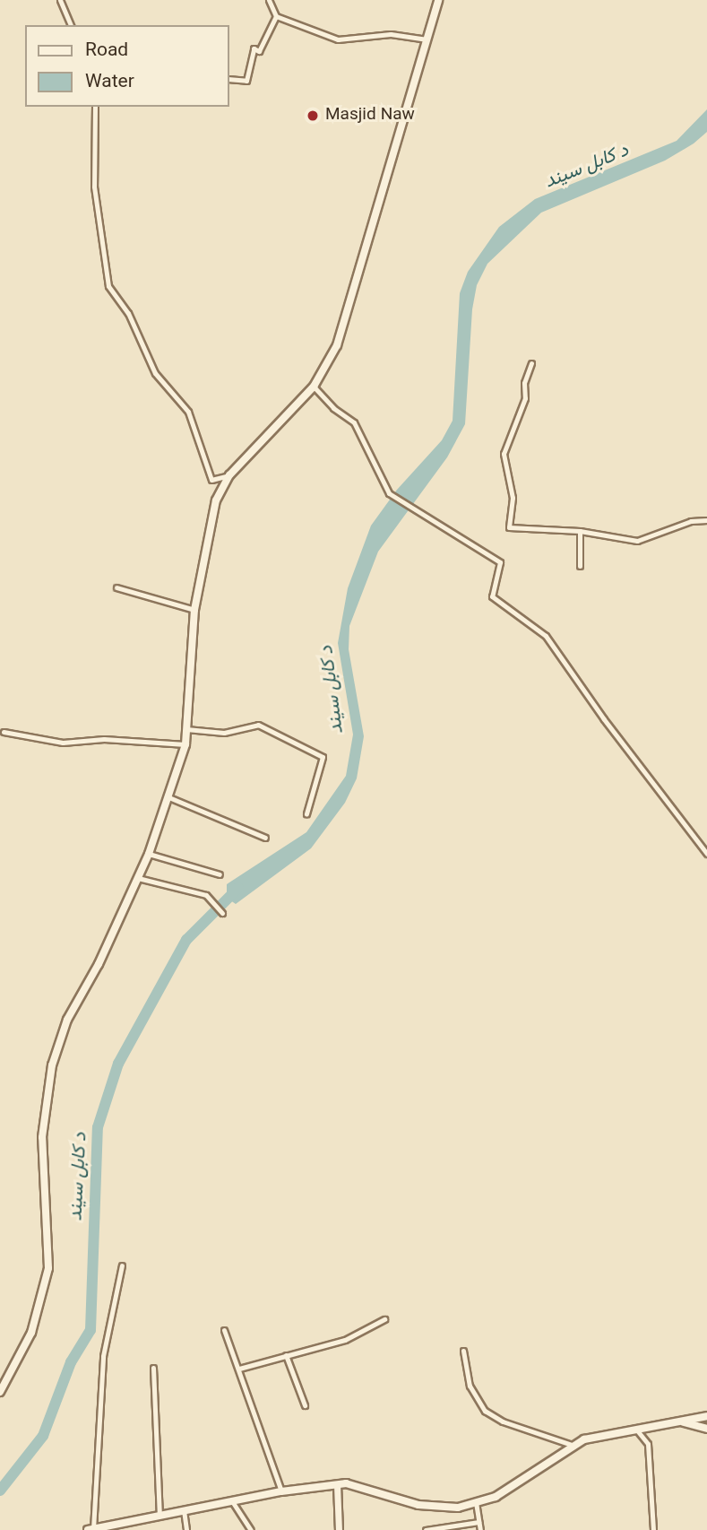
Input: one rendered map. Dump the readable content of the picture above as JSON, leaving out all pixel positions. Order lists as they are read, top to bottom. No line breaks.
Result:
{"water":["د کابل سيند"],"places":["Masjid Naw"],"legend":["Road","Water"]}
